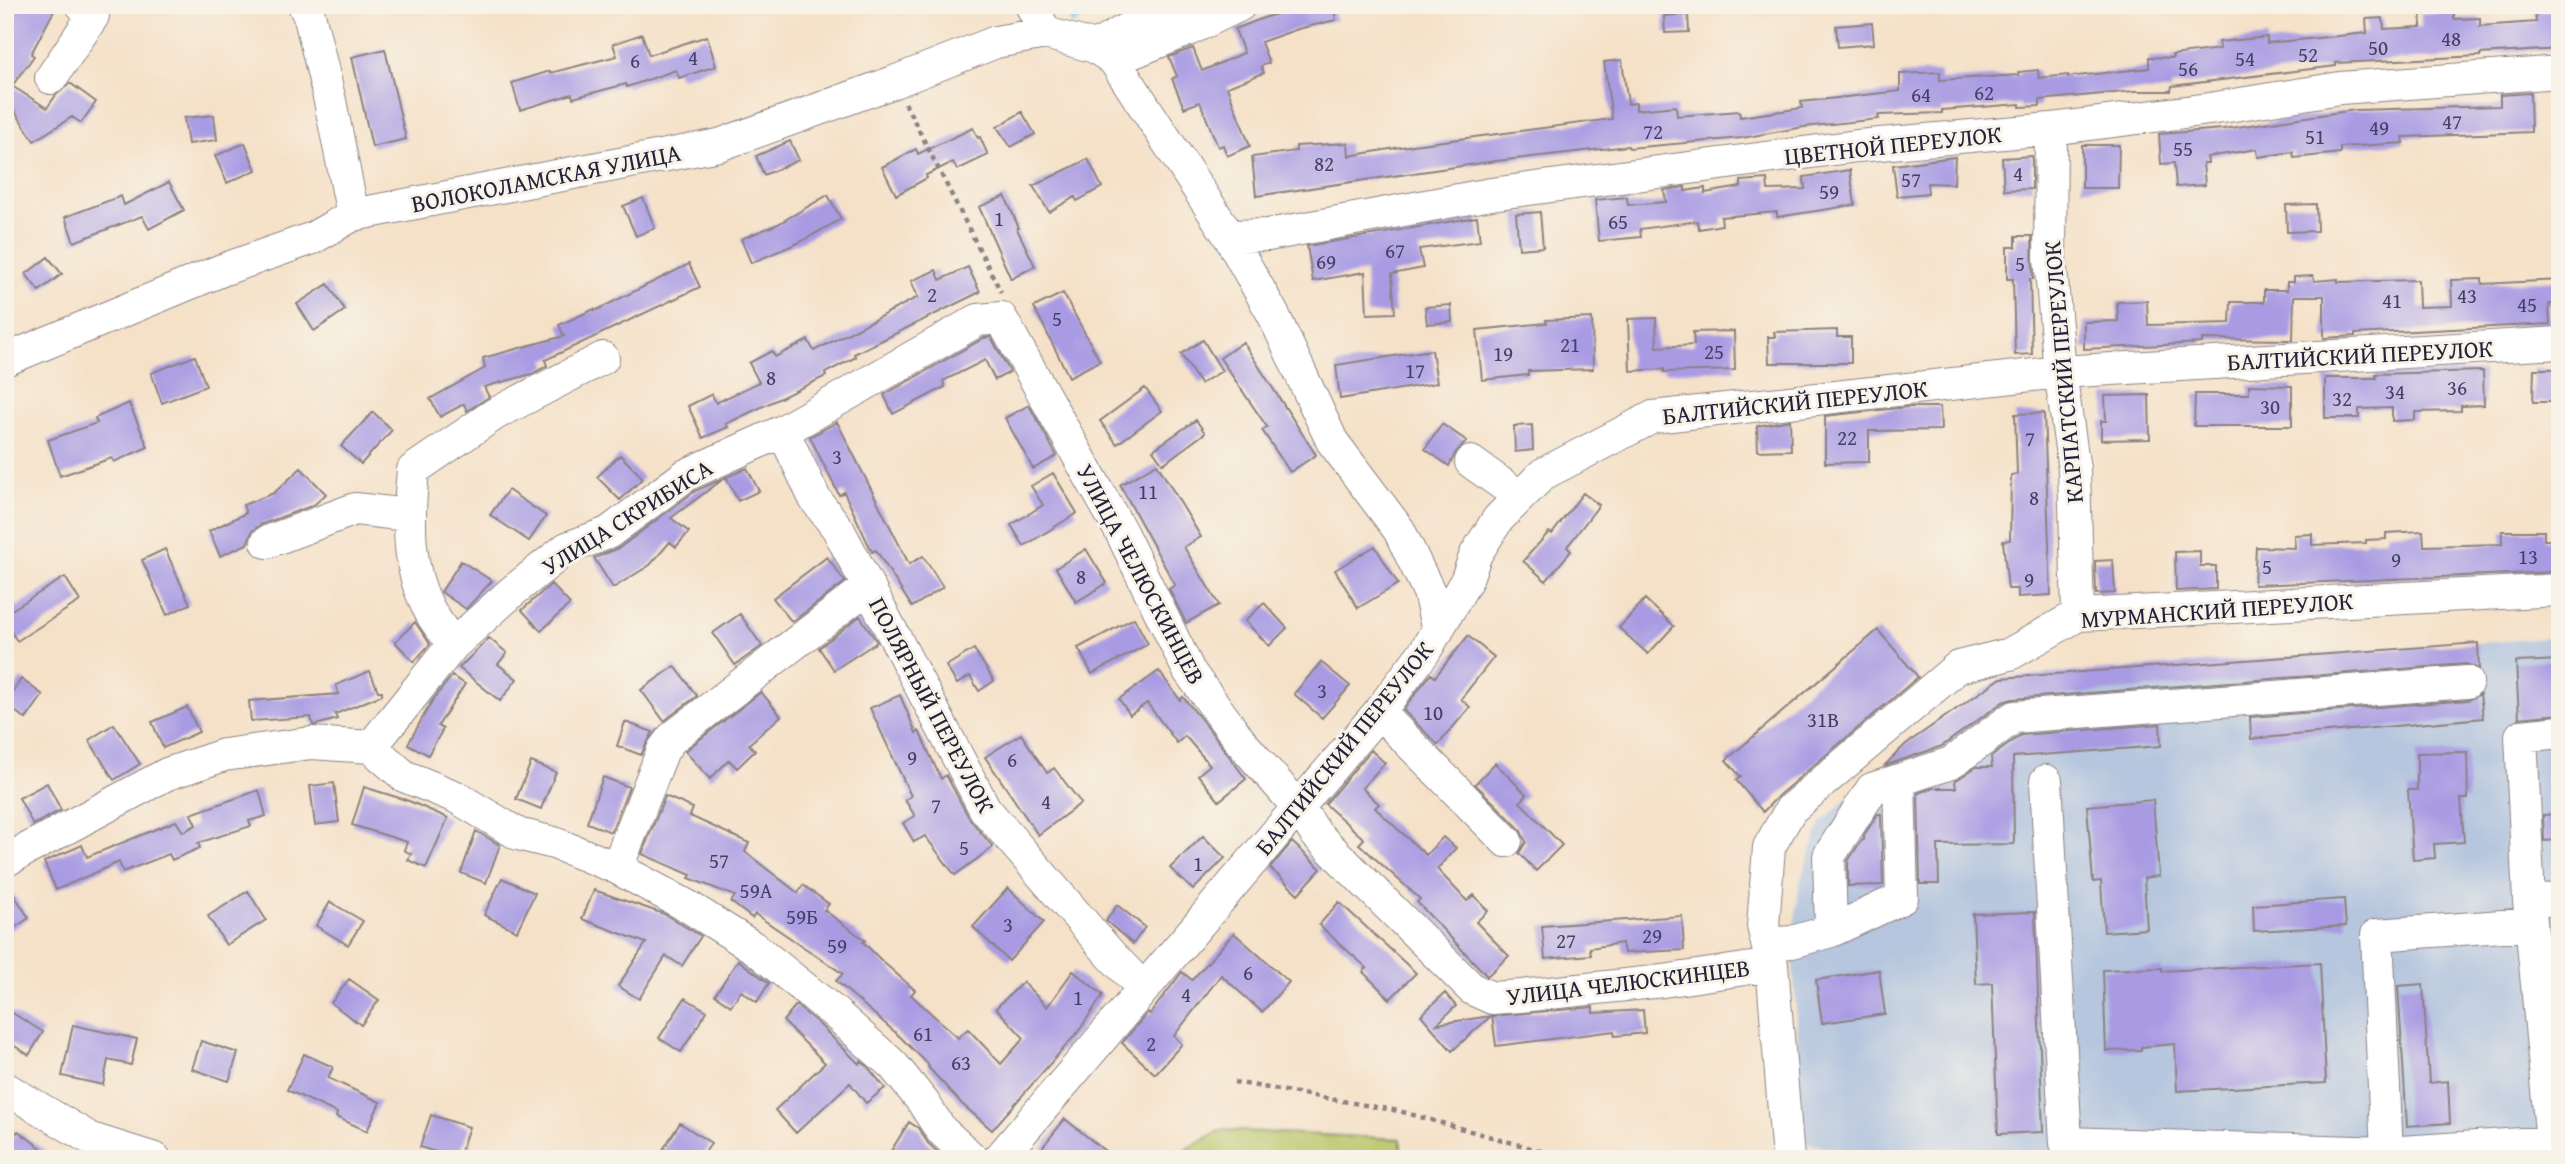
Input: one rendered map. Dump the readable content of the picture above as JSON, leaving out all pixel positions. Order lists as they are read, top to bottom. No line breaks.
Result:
{"streets":{"street":["ЦВЕТНОЙ ПЕРЕУЛОК","ВОЛОКОЛАМСКАЯ УЛИЦА","БАЛТИЙСКИЙ ПЕРЕУЛОК","КАРПАТСКИЙ ПЕРЕУЛОК","УЛИЦА СКРИБИСА","УЛИЦА ЧЕЛЮСКИНЦЕВ","МУРМАНСКИЙ ПЕРЕУЛОК","ПОЛЯРНЫЙ ПЕРЕУЛОК"]},"crossings":[["ЦВЕТНОЙ ПЕРЕУЛОК","КАРПАТСКИЙ ПЕРЕУЛОК"],["БАЛТИЙСКИЙ ПЕРЕУЛОК","КАРПАТСКИЙ ПЕРЕУЛОК"],["БАЛТИЙСКИЙ ПЕРЕУЛОК","УЛИЦА ЧЕЛЮСКИНЦЕВ"],["БАЛТИЙСКИЙ ПЕРЕУЛОК","ПОЛЯРНЫЙ ПЕРЕУЛОК"],["КАРПАТСКИЙ ПЕРЕУЛОК","МУРМАНСКИЙ ПЕРЕУЛОК"],["УЛИЦА СКРИБИСА","УЛИЦА ЧЕЛЮСКИНЦЕВ"],["УЛИЦА СКРИБИСА","ПОЛЯРНЫЙ ПЕРЕУЛОК"],["УЛИЦА ЧЕЛЮСКИНЦЕВ","МУРМАНСКИЙ ПЕРЕУЛОК"]],"house_numbers":["48","50","52","4","54","6","56","62","64","47","49","72","51","55","82","4","57","59","1","65","67","69","5","2","43","41","45","5","21","25","19","17","8","36","34","32","30","22","7","3","11","8","13","9","5","8","9","3","10","31В","9","6","4","7","5","57","1","59А","59Б","3","29","27","59","6","4","1","61","2","63"]}
